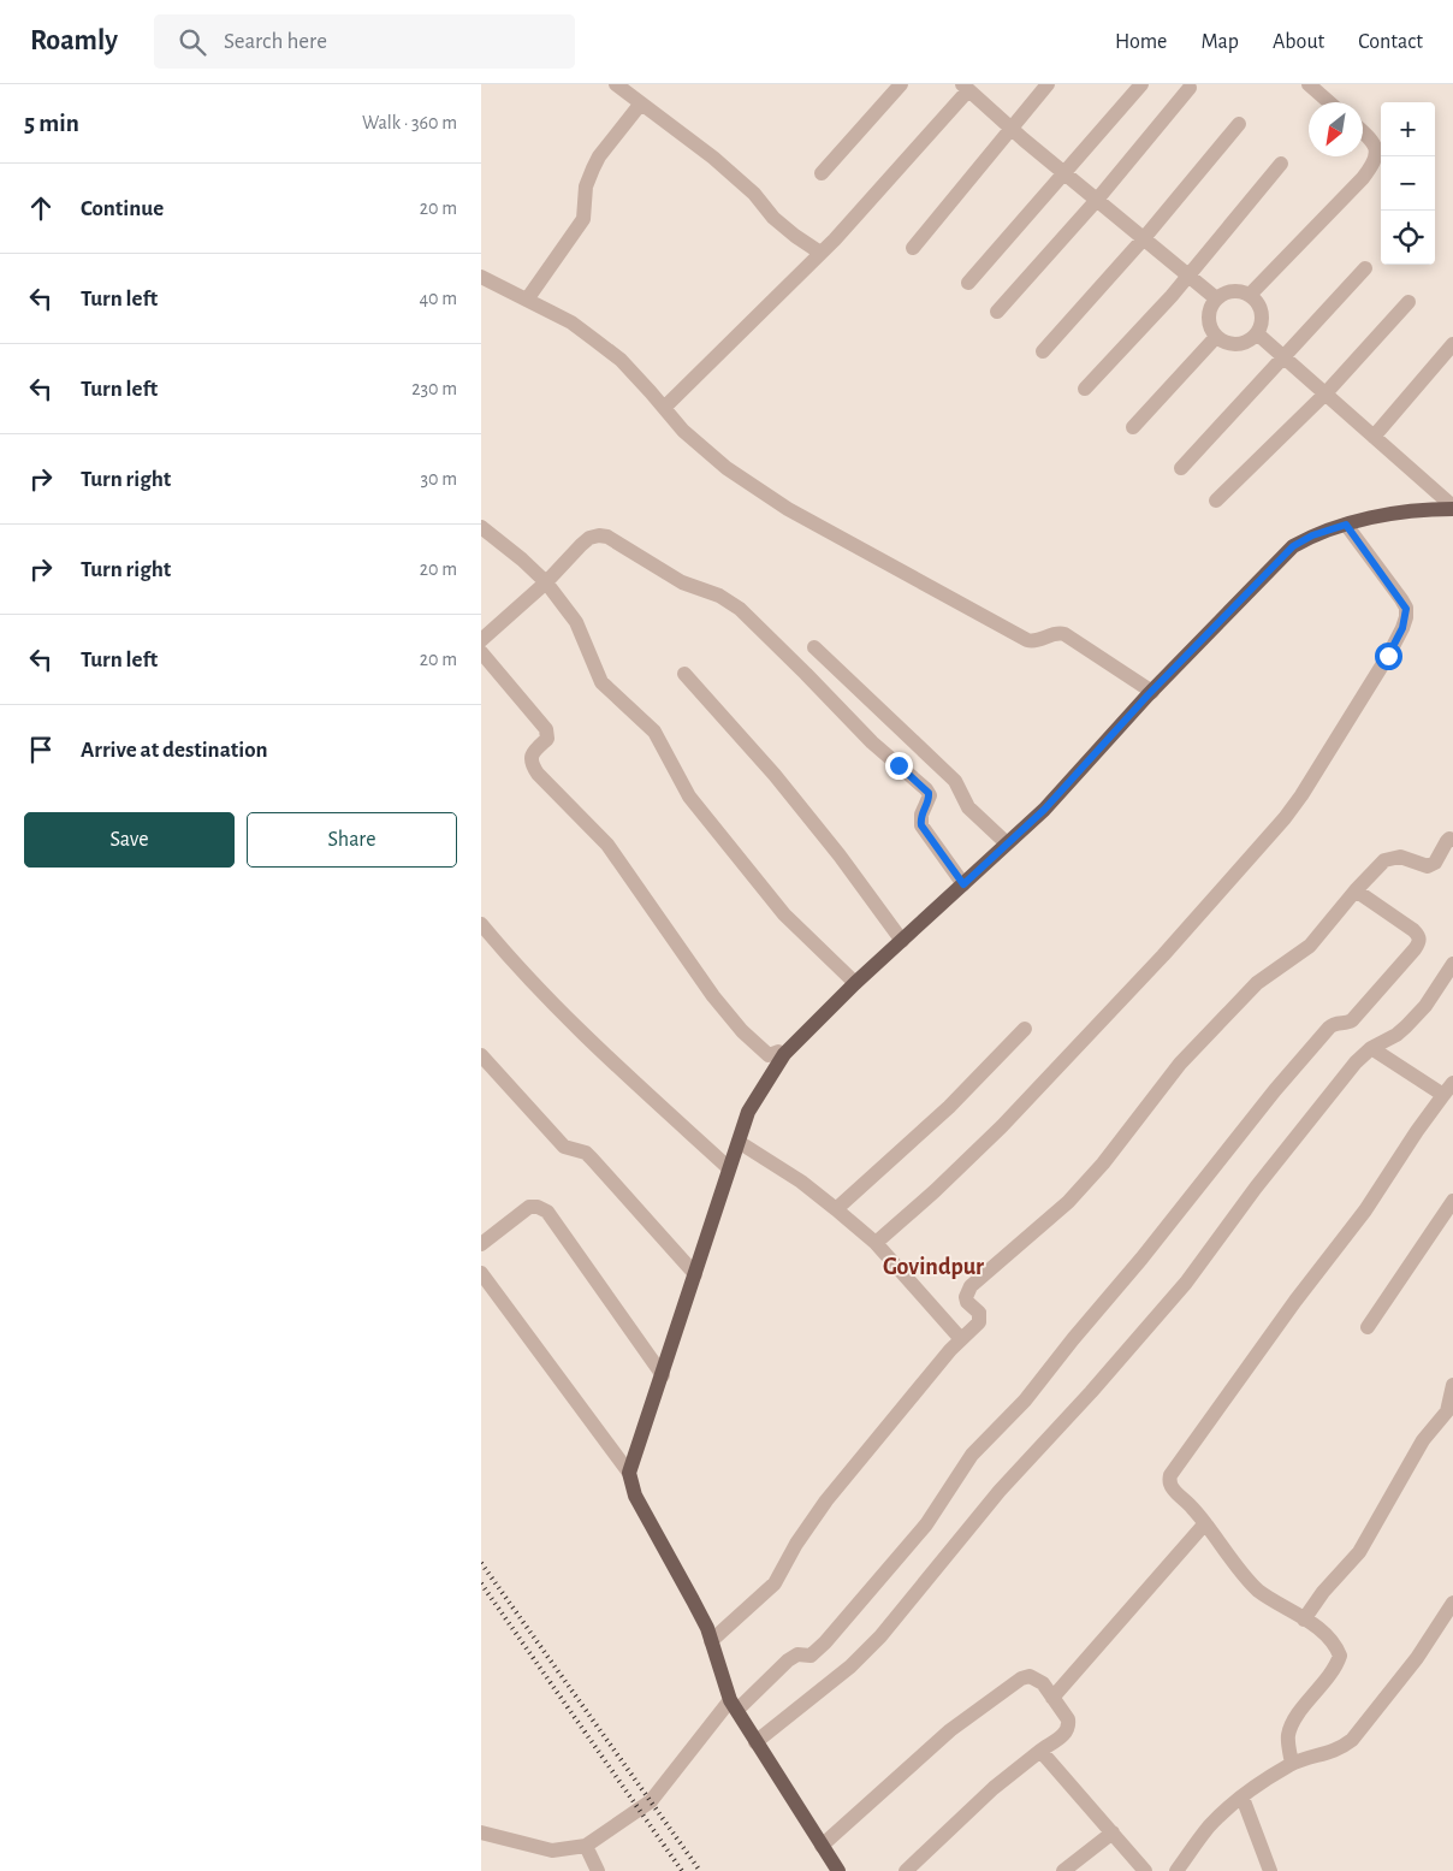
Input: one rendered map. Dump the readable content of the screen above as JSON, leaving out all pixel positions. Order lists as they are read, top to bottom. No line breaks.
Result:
{"districts":["Govindpur"],"north":"bottom left","page":{"header":"Roamly","search":"Search here","nav":["Home","Map","About","Contact"],"heading":["5 min","Walk · 360 m"],"map_buttons":["+","−"],"list":[["Continue","20 m"],["Turn left","40 m"],["Turn left","230 m"],["Turn right","30 m"],["Turn right","20 m"],["Turn left","20 m"],"Arrive at destination"],"buttons":["Save","Share"]}}
